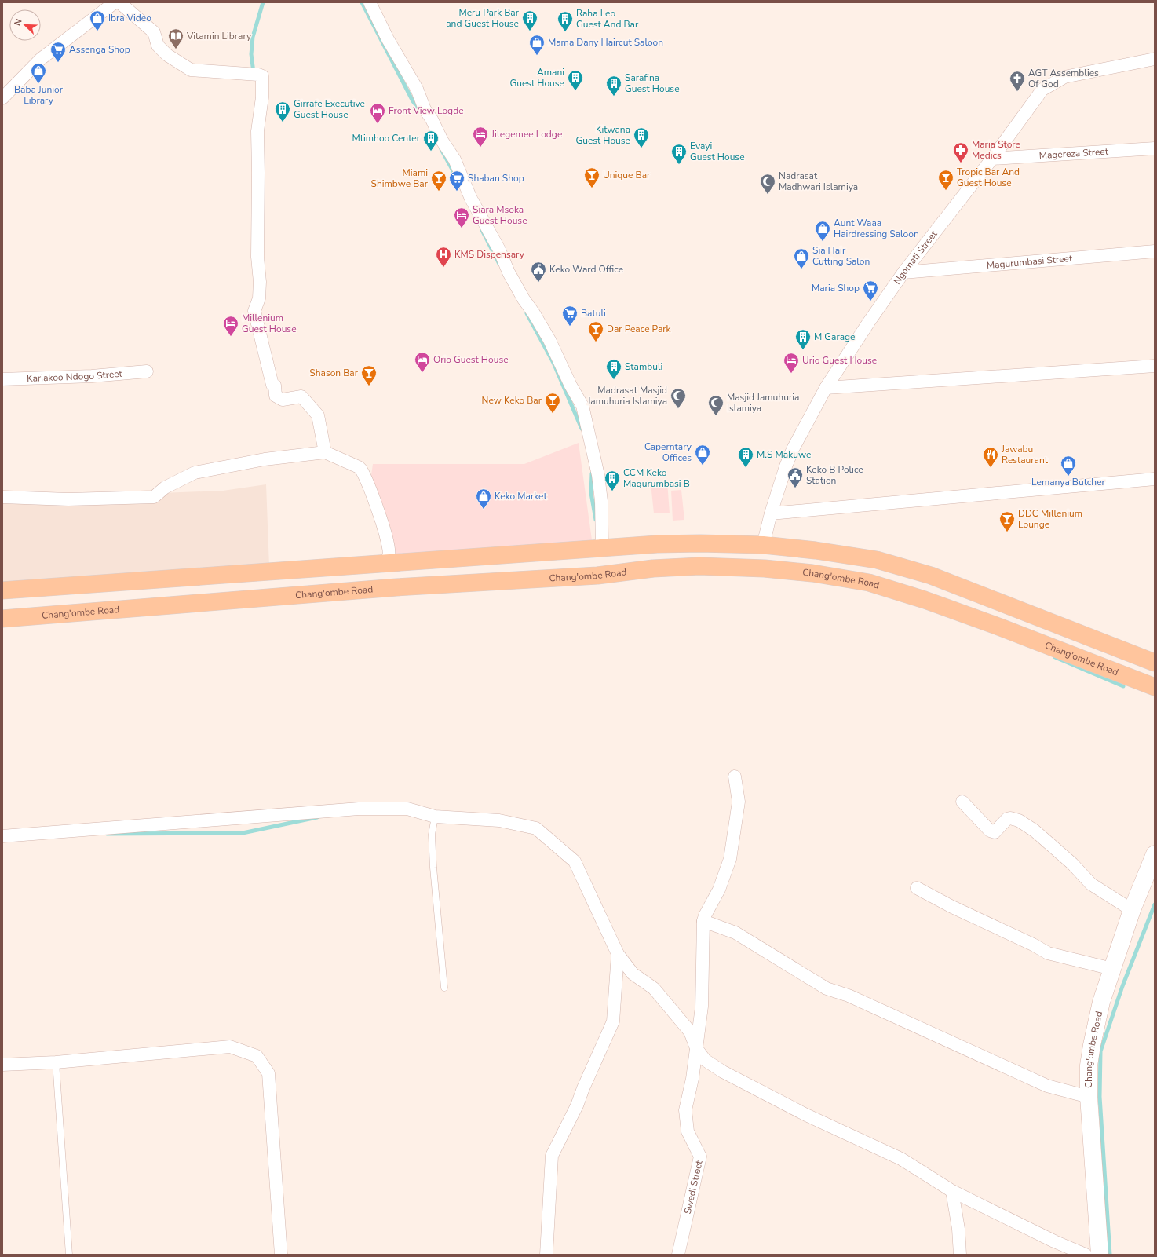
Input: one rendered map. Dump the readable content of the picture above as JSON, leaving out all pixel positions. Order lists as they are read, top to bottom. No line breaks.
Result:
{"streets":{"main road":["Chang'ombe Road"],"street":["Magereza Street","Ngomati Street","Magurumbasi Street","Kariakoo Ndogo Street","Swedi Street"]},"crossings":[["Magereza Street","Ngomati Street"],["Ngomati Street","Magurumbasi Street"]],"places":{"shop":["Ibra Video","Mama Dany Haircut Saloon","Baba Junior Library","Aunt Waaa Hairdressing Saloon","Sia Hair Cutting Salon","Caperntary Offices","Lemanya Butcher","Keko Market"],"building":["Meru Park Bar and Guest House","Raha Leo Guest And Bar","Amani Guest House","Sarafina Guest House","Girrafe Executive Guest House","Kitwana Guest House","Mtimhoo Center","Evayi Guest House","M Garage","Stambuli","M.S Makuwe","CCM Keko Magurumbasi B"],"library":["Vitamin Library"],"supermarket":["Assenga Shop","Shaban Shop","Maria Shop","Batuli"],"church":["AGT Assemblies Of God"],"hotel":["Front View Logde","Jitegemee Lodge","Siara Msoka Guest House","Millenium Guest House","Orio Guest House","Urio Guest House"],"pharmacy":["Maria Store Medics"],"bar":["Unique Bar","Tropic Bar And Guest House","Miami Shimbwe Bar","Dar Peace Park","Shason Bar","New Keko Bar","DDC Millenium Lounge"],"mosque":["Nadrasat Madhwari Islamiya","Madrasat Masjid Jamuhuria Islamiya","Masjid Jamuhuria Islamiya"],"hospital":["KMS Dispensary"],"public building":["Keko Ward Office","Keko B Police Station"],"restaurant":["Jawabu Restaurant"]},"north":"top left"}
